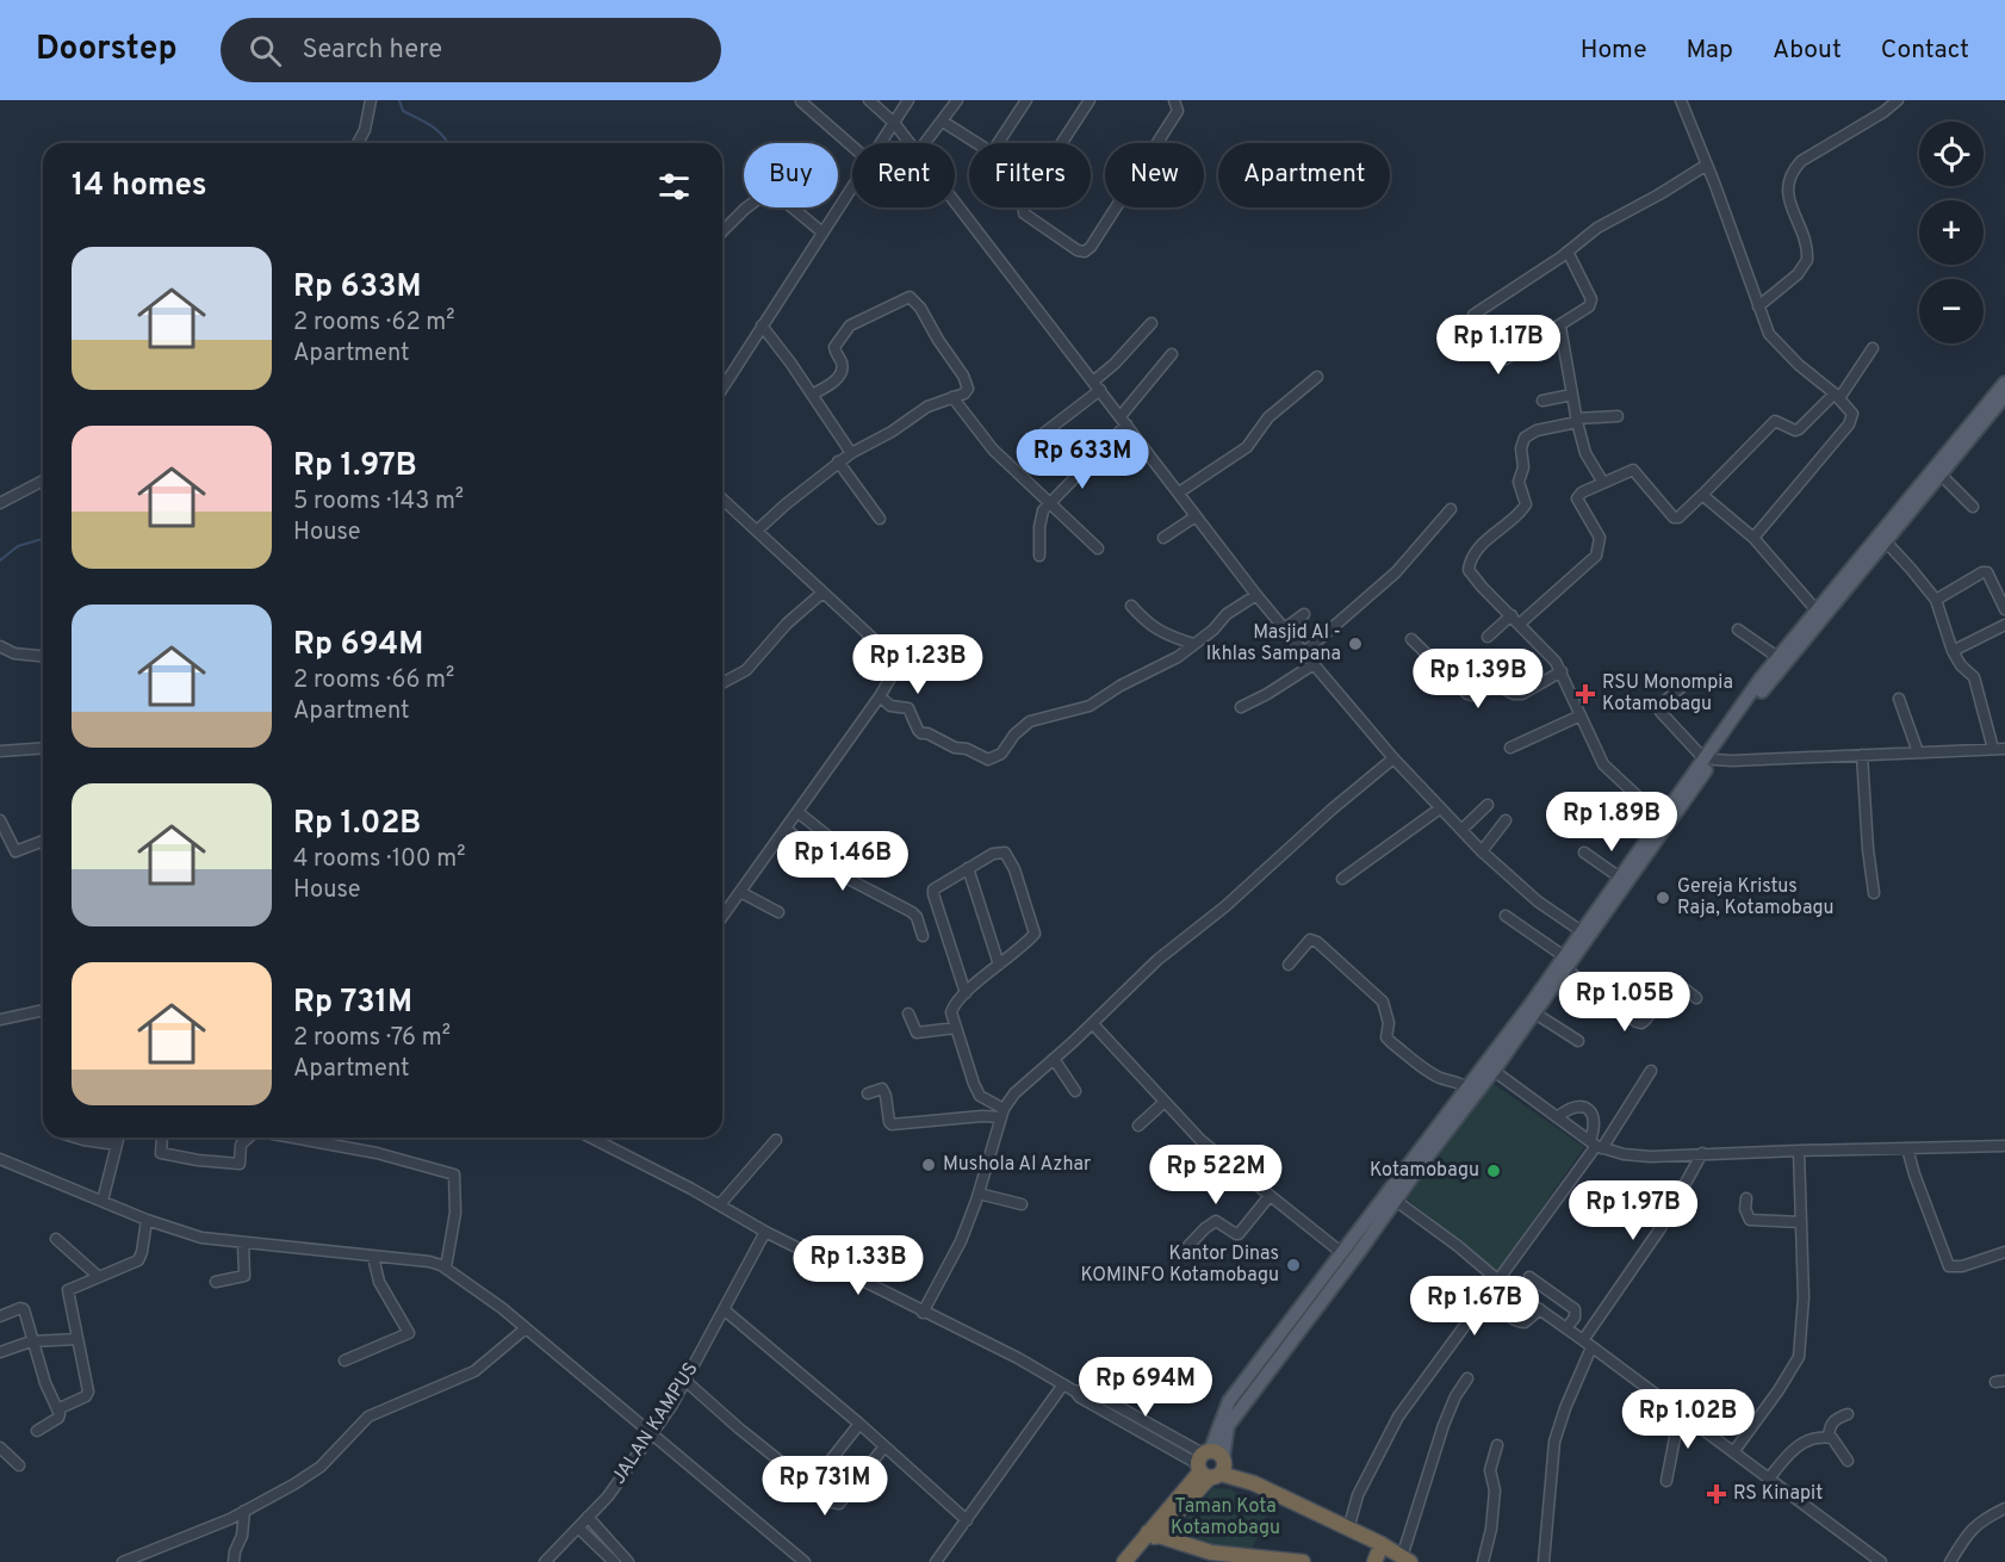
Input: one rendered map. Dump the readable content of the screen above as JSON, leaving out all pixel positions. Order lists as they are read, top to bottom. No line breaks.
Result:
{"streets":{"street":["JALAN KAMPUS"]},"parks":["Taman Kota Kotamobagu"],"places":{"other":["Masjid Al - Ikhlas Sampana","Gereja Kristus Raja, Kotamobagu","Mushola Al Azhar","Kotamobagu","Kantor Dinas KOMINFO Kotamobagu"],"health":["RSU Monompia Kotamobagu","RS Kinapit"]},"page":{"header":"Doorstep","search":"Search here","nav":["Home","Map","About","Contact"],"map_buttons":["+","−"],"chip":["Buy","Rent","Filters","New","Apartment"],"heading":"14 homes","list":[{"name":"Rp 633M","note":"2 rooms · 62 m² · Apartment"},{"name":"Rp 1.97B","note":"5 rooms · 143 m² · House"},{"name":"Rp 694M","note":"2 rooms · 66 m² · Apartment"},{"name":"Rp 1.02B","note":"4 rooms · 100 m² · House"},{"name":"Rp 731M","note":"2 rooms · 76 m² · Apartment"}],"price":["Rp 1.17B","Rp 633M","Rp 1.23B","Rp 1.39B","Rp 1.89B","Rp 1.46B","Rp 1.05B","Rp 522M","Rp 1.97B","Rp 1.33B","Rp 1.67B","Rp 694M","Rp 1.02B","Rp 731M"]}}
